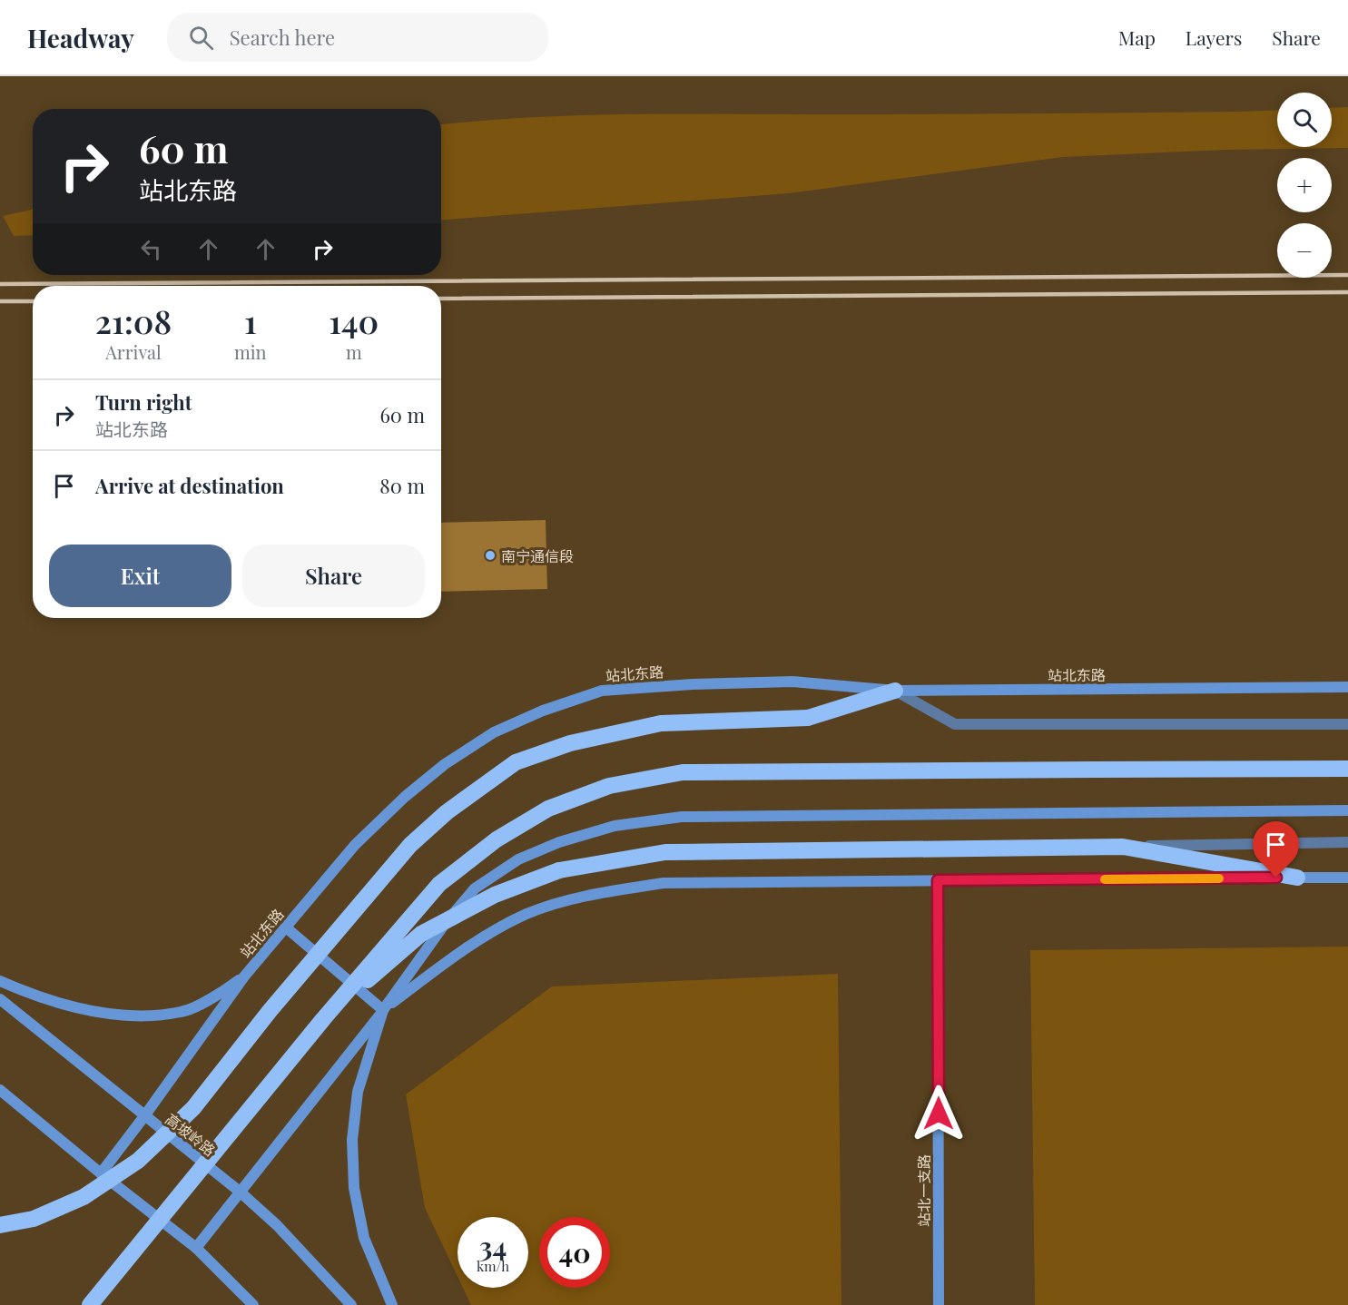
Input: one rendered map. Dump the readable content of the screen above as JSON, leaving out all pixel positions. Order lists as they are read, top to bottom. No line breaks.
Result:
{"streets":{"street":["站北东路","高坡岭路","站北一支路"]},"crossings":[["站北东路","高坡岭路"]],"places":["南宁通信段"],"page":{"header":"Headway","search":"Search here","nav":["Map","Layers","Share"],"map_buttons":["+","−"],"turn":["60 m","站北东路"],"eta":["21:08","Arrival","1","min","140","m"],"list":[{"name":"Turn right","note":"站北东路","value":"60 m"},{"name":"Arrive at destination","value":"80 m"}],"buttons":["Exit","Share"],"speed":"34 km/h","limit":"40"}}
